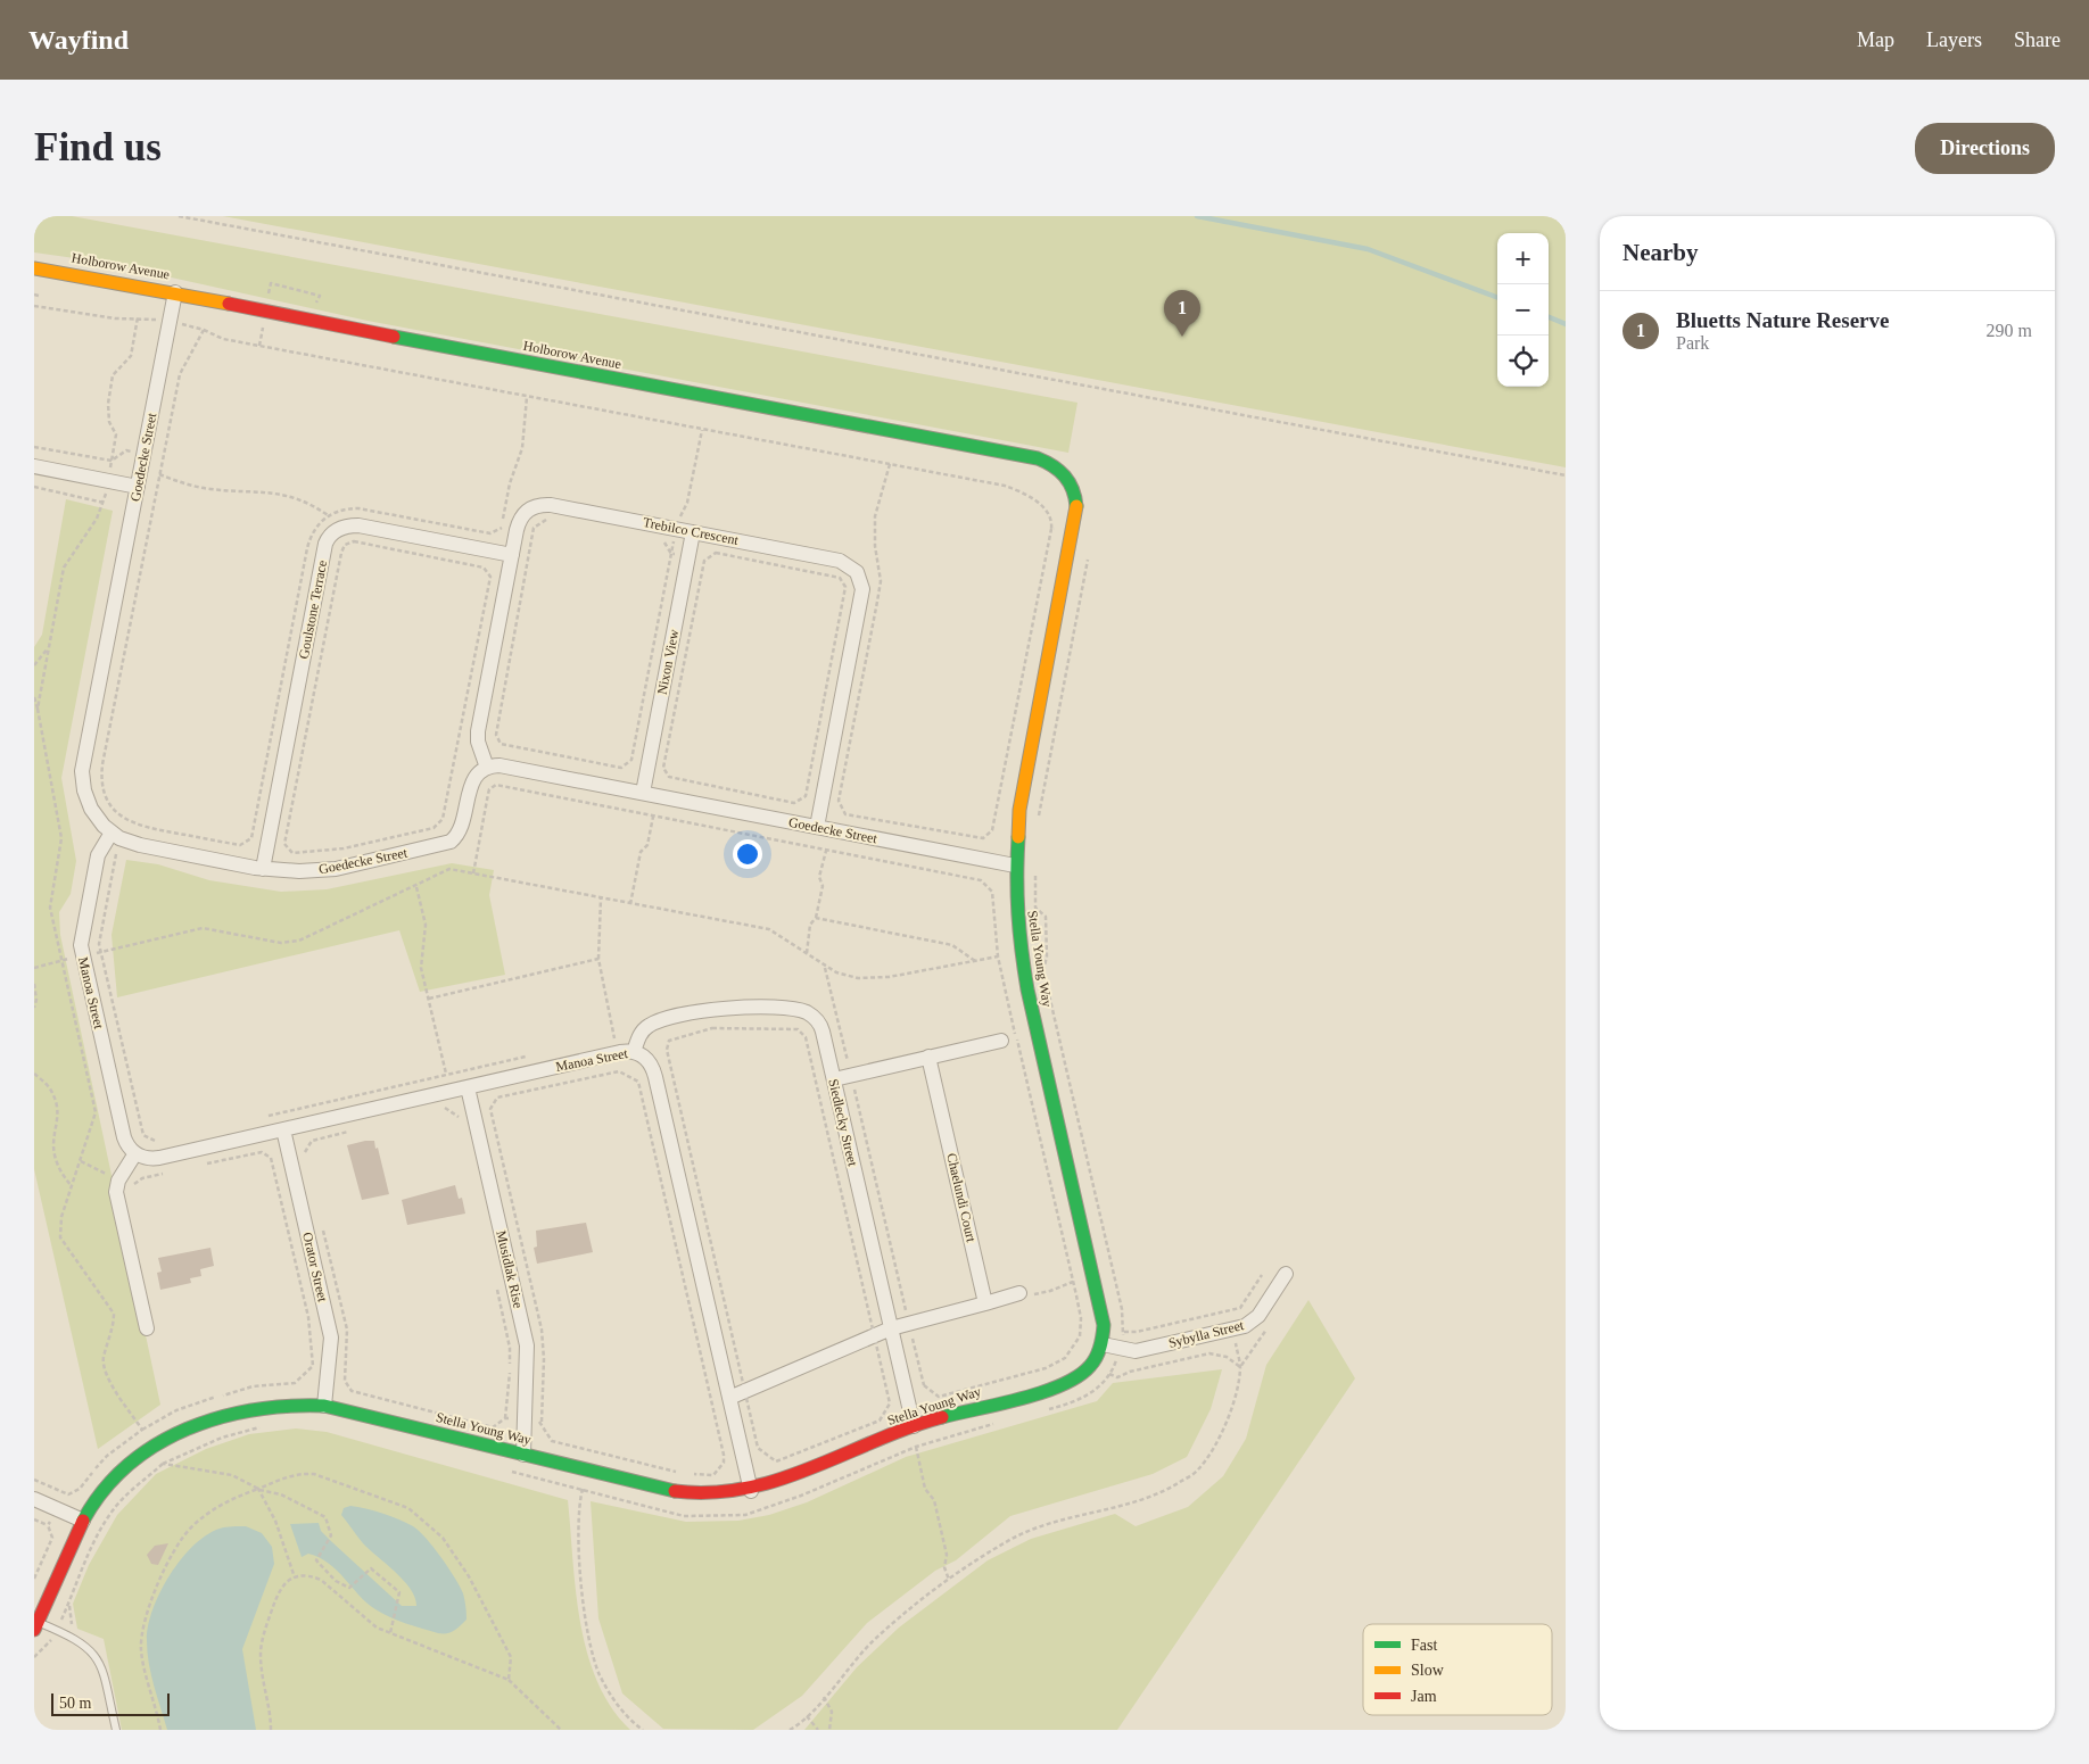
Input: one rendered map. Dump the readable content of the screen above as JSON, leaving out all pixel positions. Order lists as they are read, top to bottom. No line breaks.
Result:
{"streets":{"street":["Holborow Avenue","Goedecke Street","Trebilco Crescent","Goulstone Terrace","Nixon View","Stella Young Way","Manoa Street","Siedlecky Street","Chaelundi Court","Orator Street","Musidlak Rise","Sybylla Street"]},"crossings":[["Holborow Avenue","Goedecke Street"],["Holborow Avenue","Stella Young Way"],["Goedecke Street","Trebilco Crescent"],["Goedecke Street","Goulstone Terrace"],["Goedecke Street","Nixon View"],["Goedecke Street","Stella Young Way"],["Goedecke Street","Manoa Street"],["Trebilco Crescent","Goulstone Terrace"],["Trebilco Crescent","Nixon View"],["Stella Young Way","Manoa Street"],["Stella Young Way","Siedlecky Street"],["Stella Young Way","Orator Street"],["Stella Young Way","Musidlak Rise"],["Stella Young Way","Sybylla Street"],["Manoa Street","Siedlecky Street"],["Manoa Street","Orator Street"],["Manoa Street","Musidlak Rise"]],"legend":["Fast","Slow","Jam"],"scale_bar":"50 m","page":{"header":"Wayfind","nav":["Map","Layers","Share"],"buttons":"Directions","title":"Find us","heading":"Nearby","map_buttons":["+","−"],"pins":"1","list":[{"mark":"1","name":"Bluetts Nature Reserve","note":"Park","value":"290 m"}],"scale":"50 m"}}
